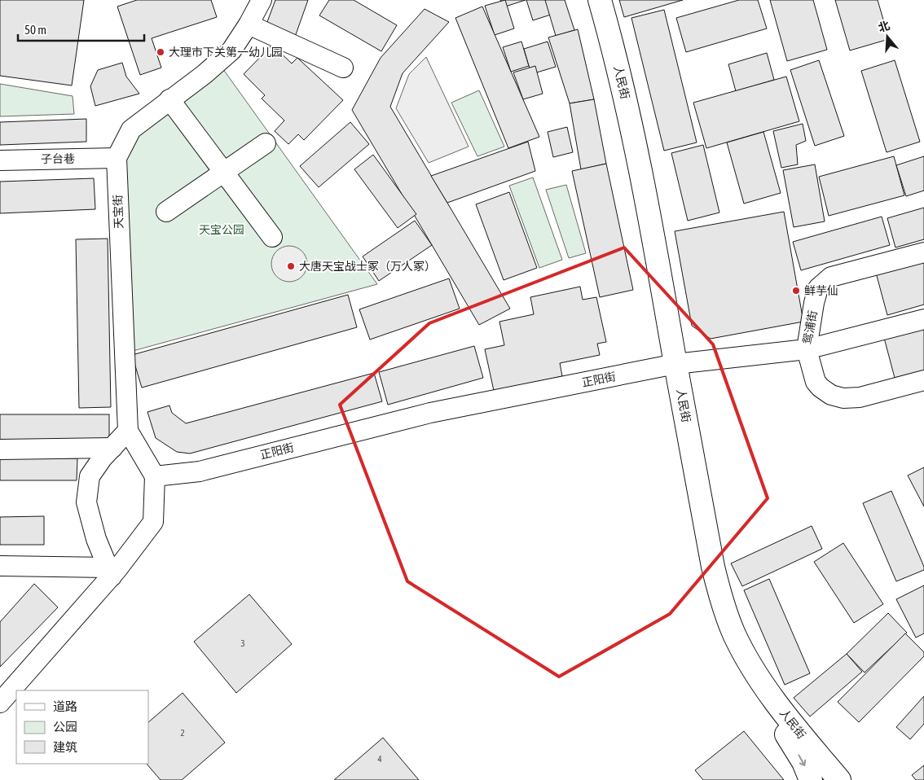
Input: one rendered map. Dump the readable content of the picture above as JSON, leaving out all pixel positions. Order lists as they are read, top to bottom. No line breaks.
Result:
{"streets":{"main road":["人民街"],"street":["子台巷","天宝街","鸳浦街","正阳街"]},"crossings":[["人民街","鸳浦街"],["人民街","正阳街"],["子台巷","天宝街"],["天宝街","正阳街"],["鸳浦街","正阳街"]],"parks":["天宝公园"],"places":["大理市下关第一幼儿园","大唐天宝战士冢（万人冢）","鲜芋仙"],"house_numbers":["3","2","4"],"legend":["道路","公园","建筑"],"scale_bar":"50 m","north":"top"}
